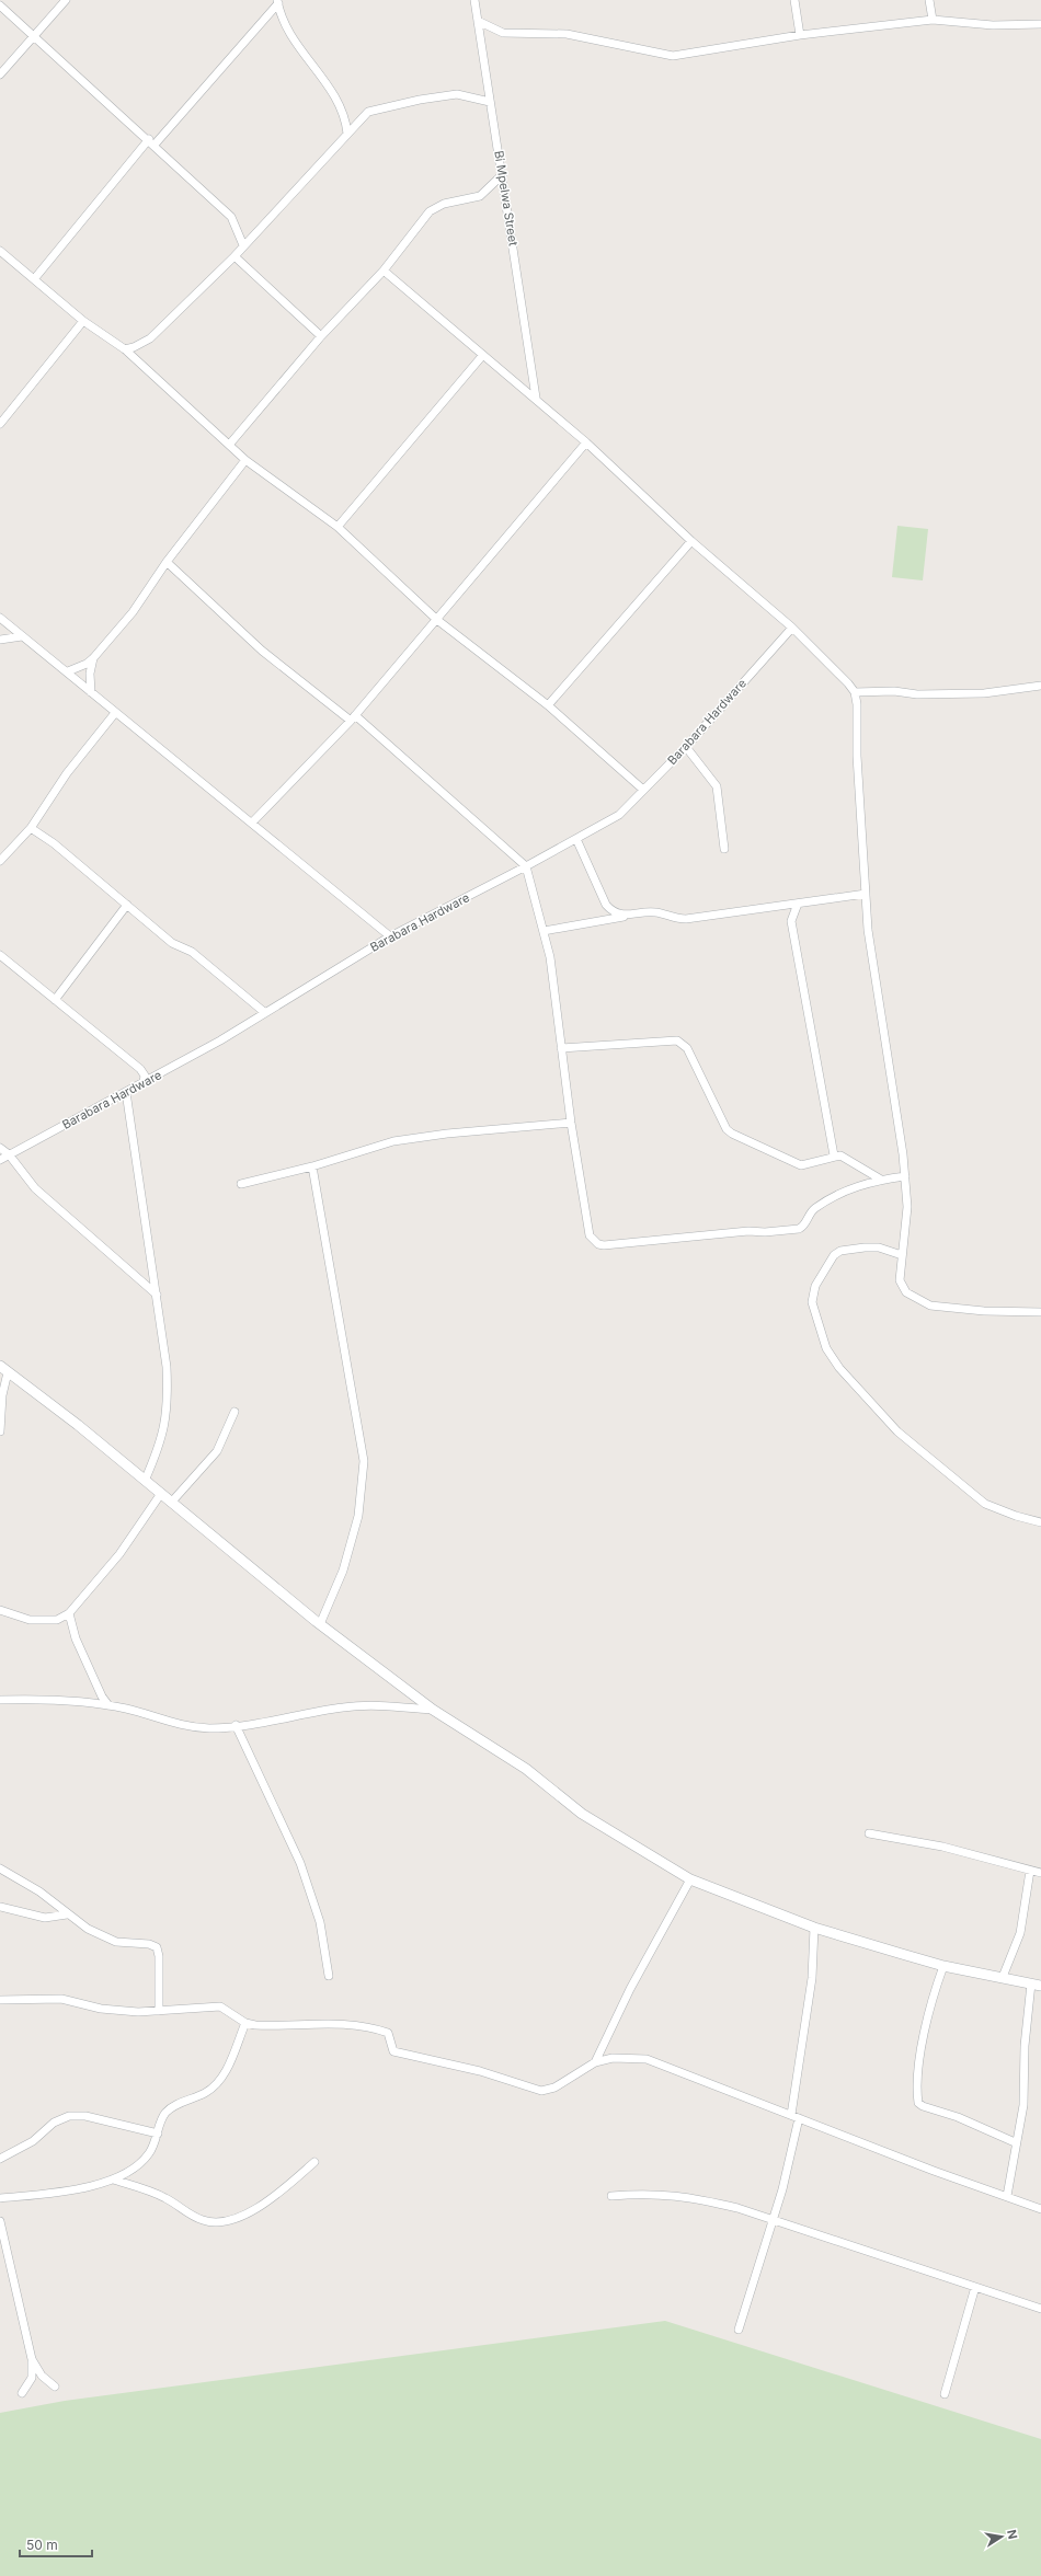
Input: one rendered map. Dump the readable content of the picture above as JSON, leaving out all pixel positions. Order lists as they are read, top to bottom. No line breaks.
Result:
{"streets":{"street":["Bi Mpelwa Street","Barabara Hardware"]},"scale_bar":"50 m","north":"right"}
